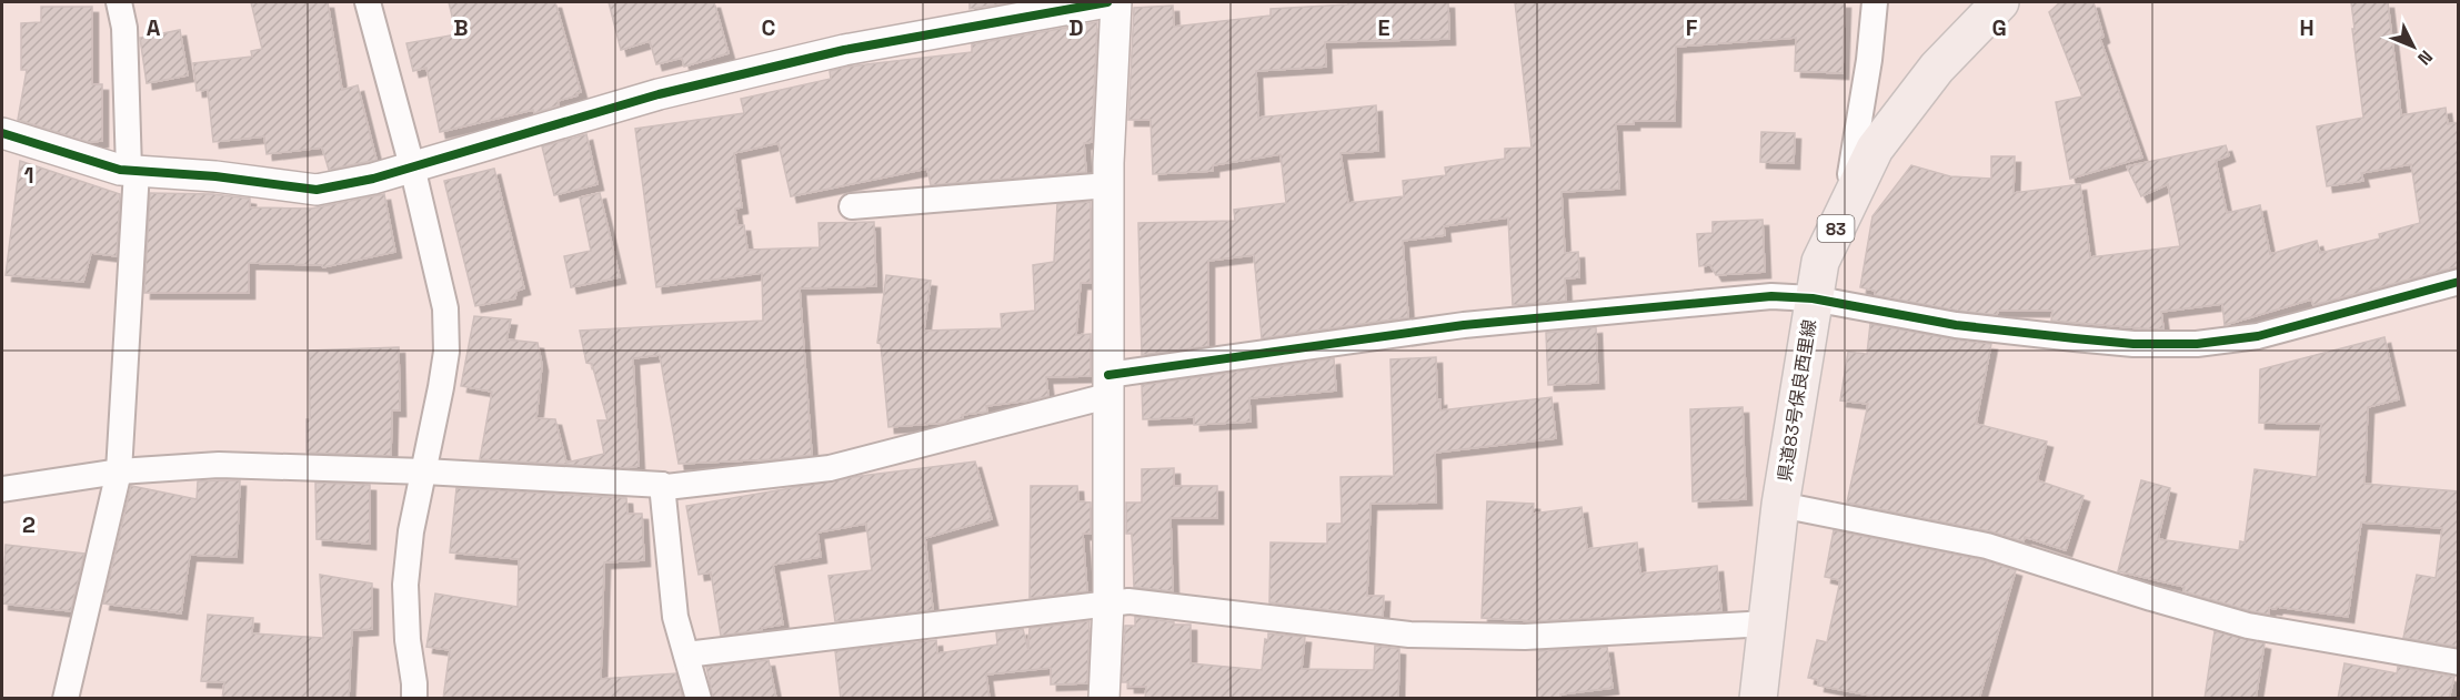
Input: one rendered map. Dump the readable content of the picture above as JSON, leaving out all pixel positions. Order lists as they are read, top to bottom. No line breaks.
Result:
{"streets":{"main road":["83","県道83号保良西里線"]},"north":"bottom right","grid":{"columns":["A","B","C","D","E","F","G","H"],"rows":["1","2"]}}
